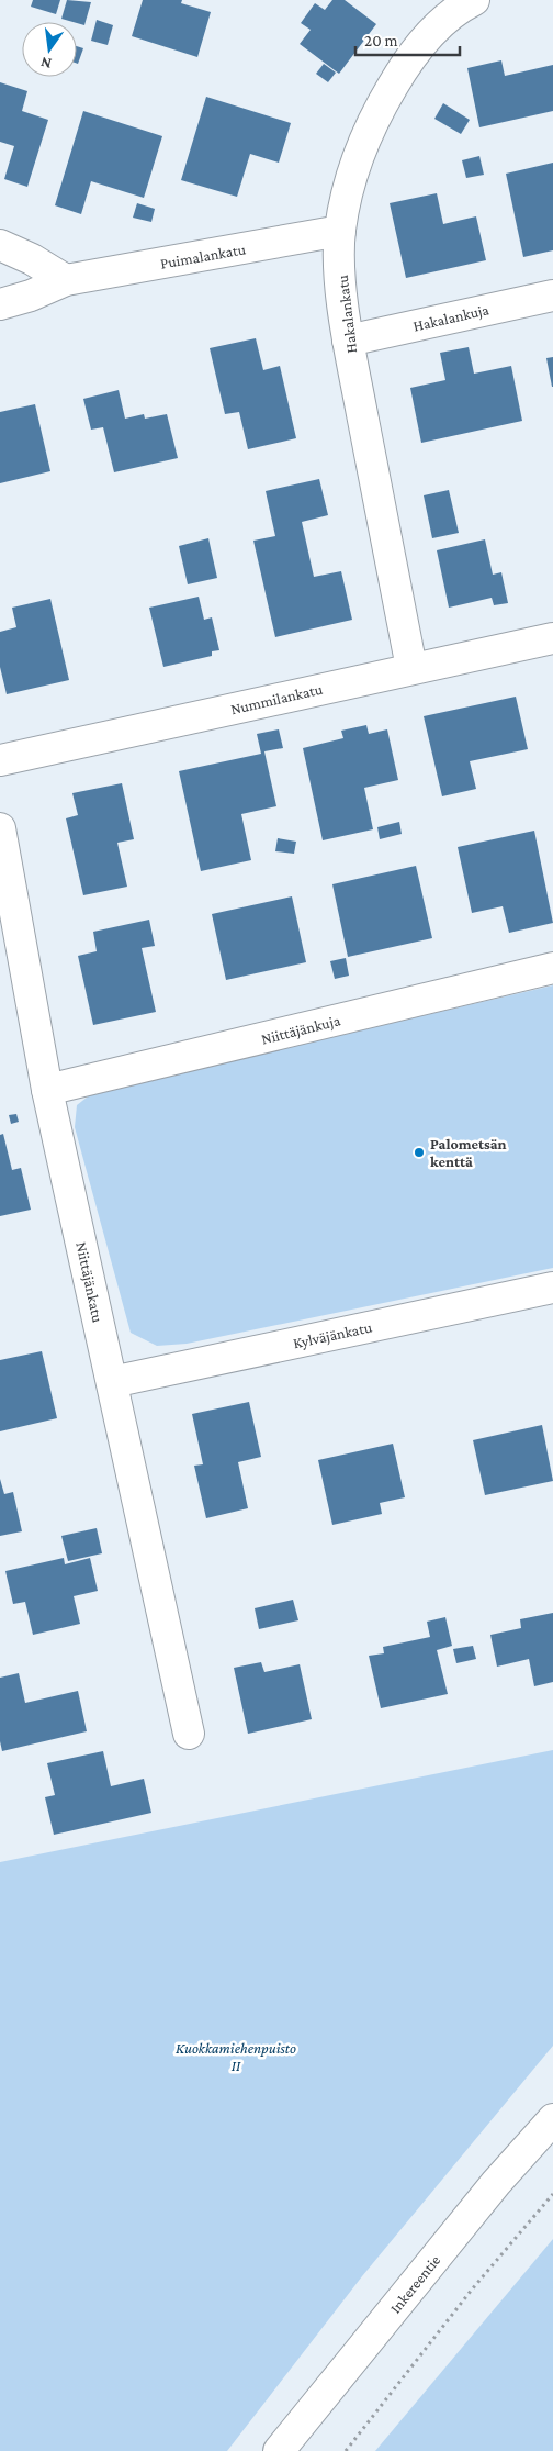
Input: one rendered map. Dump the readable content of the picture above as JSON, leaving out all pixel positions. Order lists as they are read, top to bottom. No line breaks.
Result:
{"streets":{"street":["Puimalankatu","Hakalankatu","Hakalankuja","Nummilankatu","Niittäjänkuja","Niittäjänkatu","Kylväjänkatu","Inkereentie"]},"crossings":[["Puimalankatu","Hakalankatu"],["Hakalankatu","Hakalankuja"],["Hakalankatu","Nummilankatu"],["Niittäjänkuja","Niittäjänkatu"],["Niittäjänkatu","Kylväjänkatu"]],"parks":["Kuokkamiehenpuisto II"],"places":["Palometsän kenttä"],"scale_bar":"20 m","north":"bottom"}
